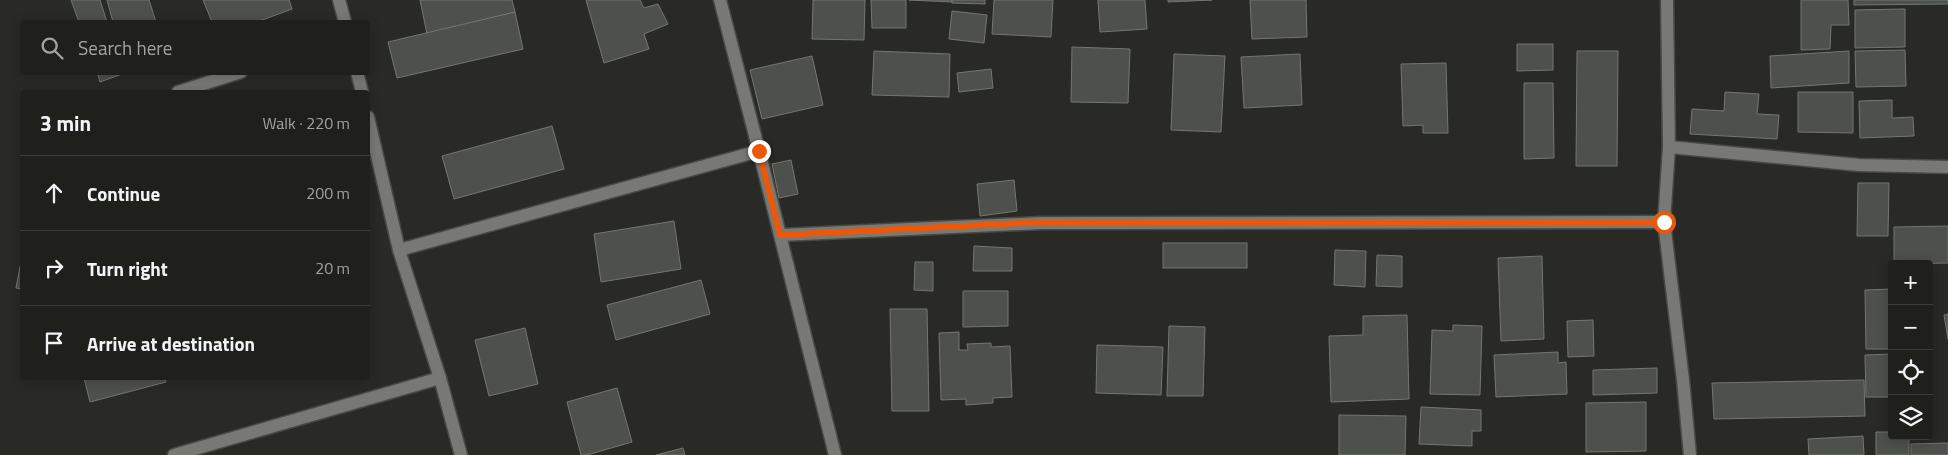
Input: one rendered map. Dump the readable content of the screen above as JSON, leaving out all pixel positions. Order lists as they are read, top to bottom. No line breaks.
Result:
{"page":{"search":"Search here","heading":["3 min","Walk · 220 m"],"list":[["Continue","200 m"],["Turn right","20 m"],"Arrive at destination"],"map_buttons":["+","−"]}}
